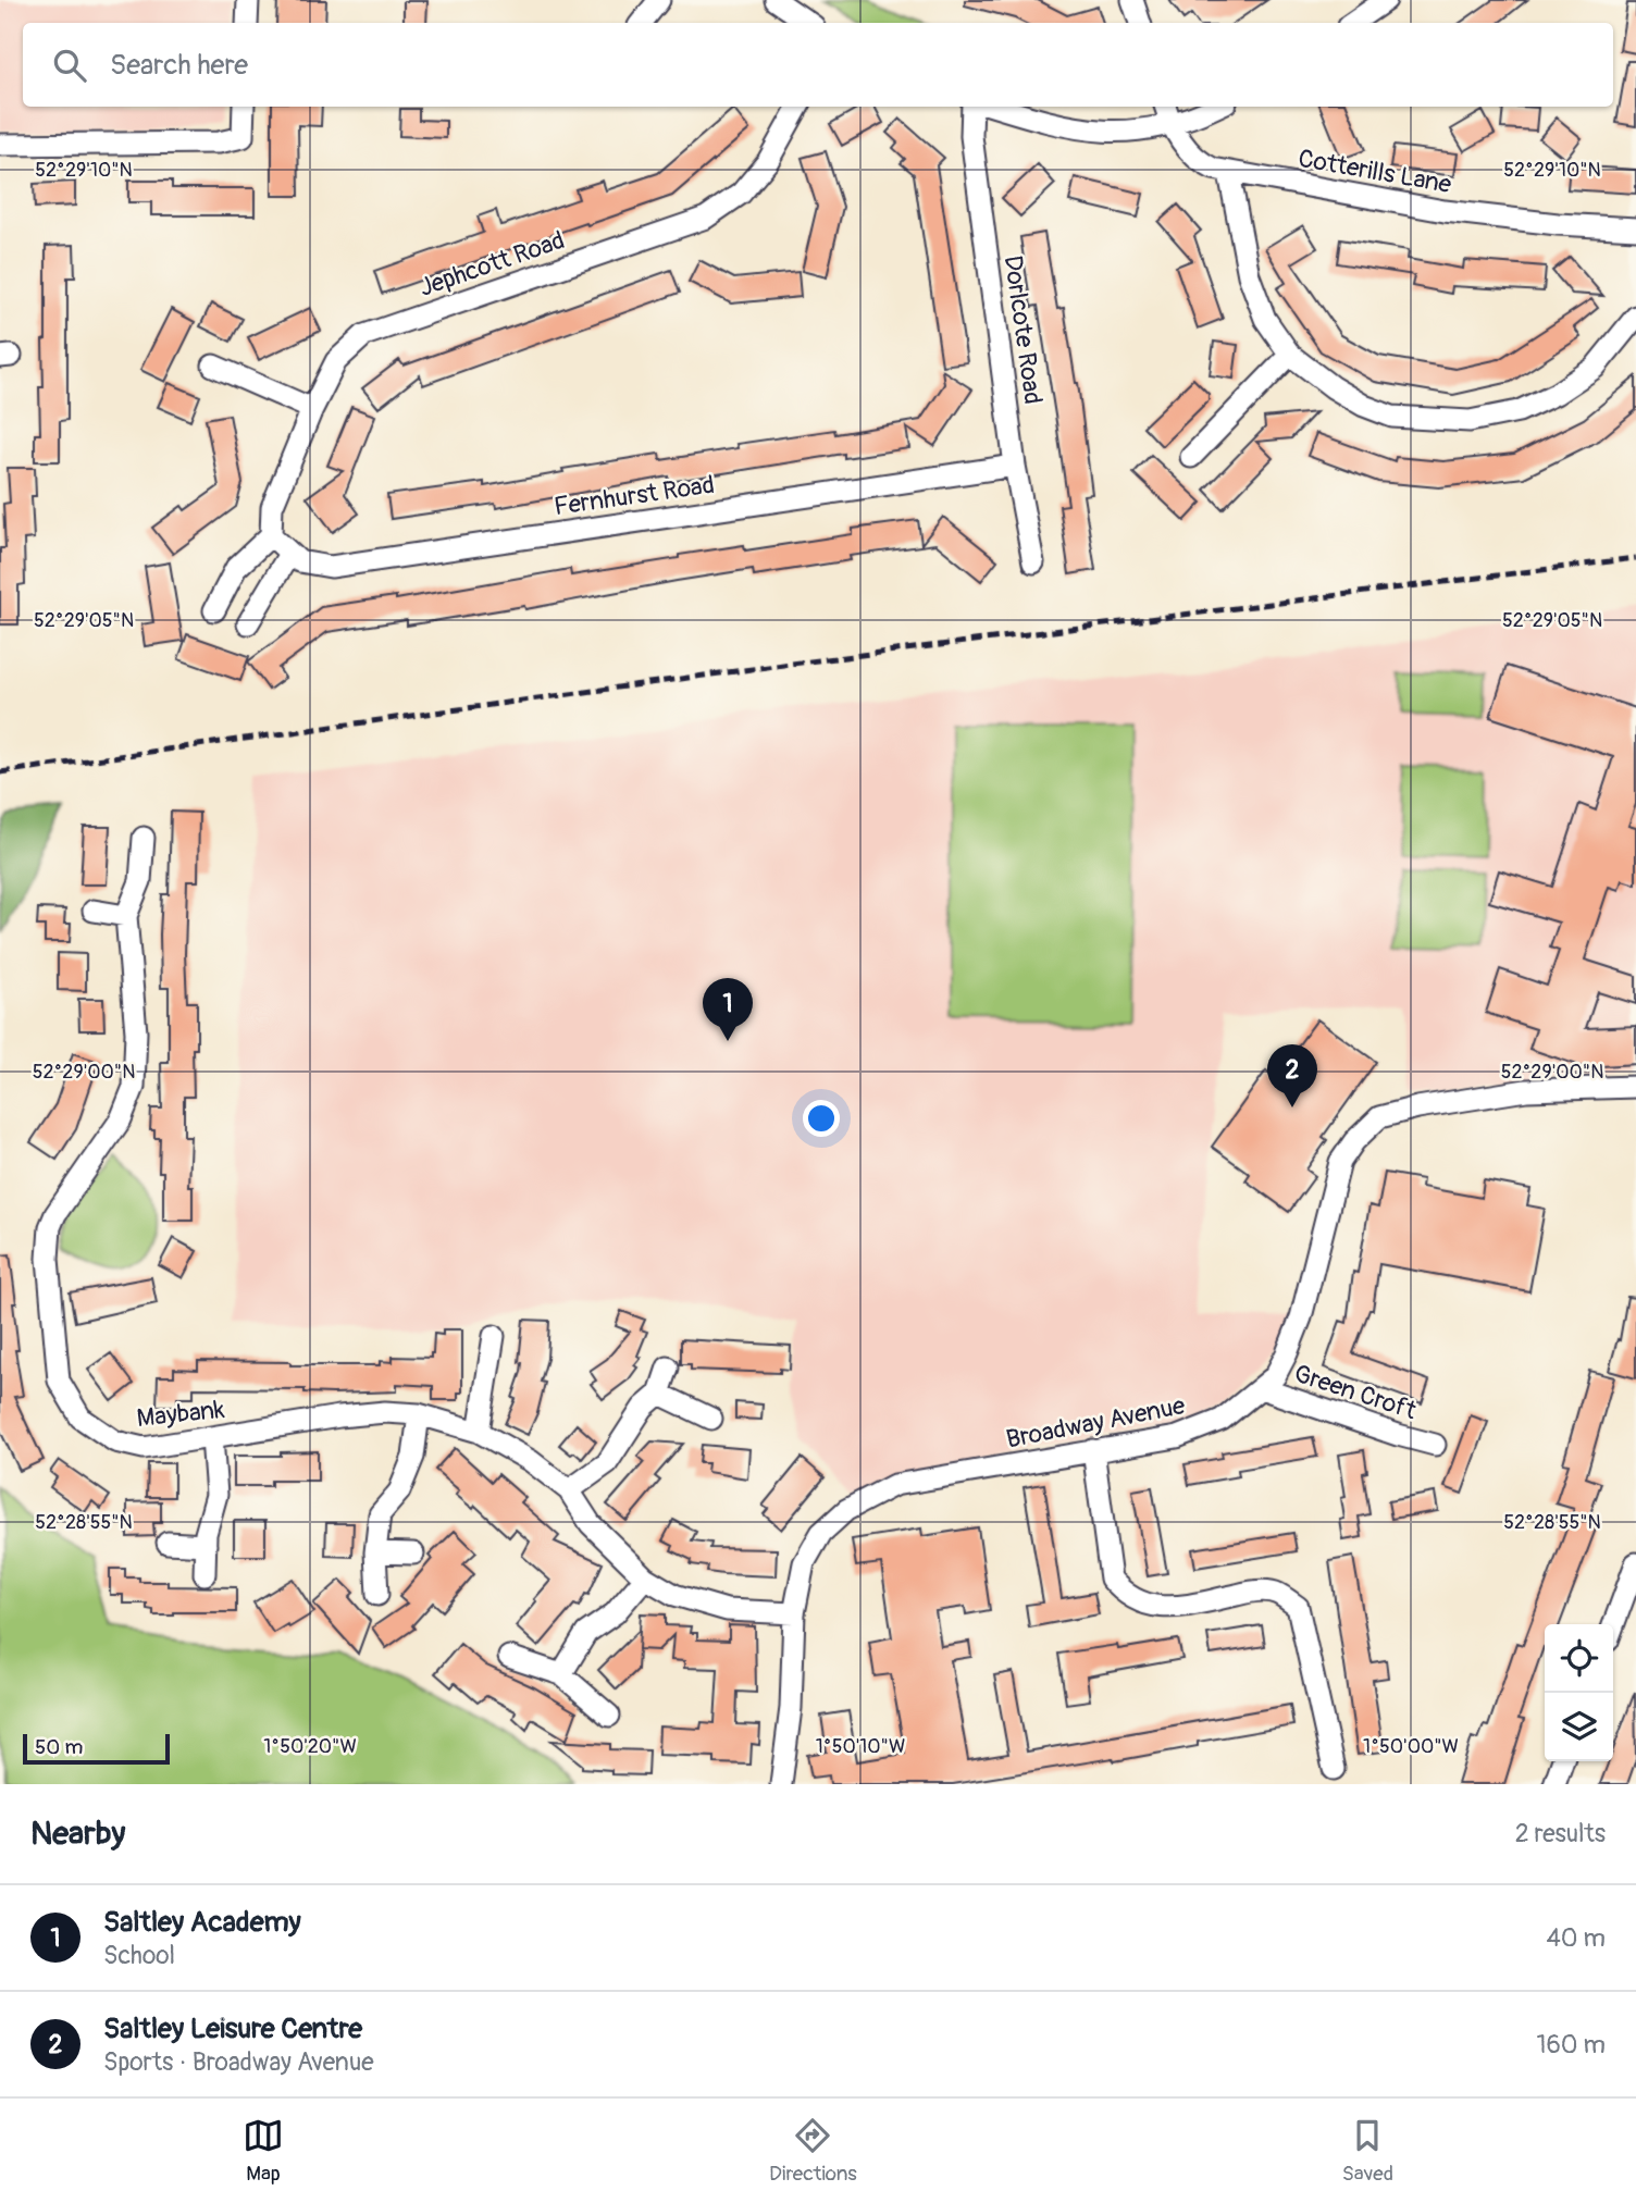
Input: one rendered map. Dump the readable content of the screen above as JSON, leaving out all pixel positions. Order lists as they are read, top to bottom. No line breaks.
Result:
{"streets":{"street":["Cotterills Lane","Jephcott Road","Dorlcote Road","Fernhurst Road","Green Croft","Maybank","Broadway Avenue"]},"crossings":[["Jephcott Road","Fernhurst Road"],["Dorlcote Road","Fernhurst Road"],["Green Croft","Broadway Avenue"],["Maybank","Broadway Avenue"]],"scale_bar":"50 m","page":{"search":"Search here","pins":["1","2"],"scale":"50 m","heading":["Nearby","2 results"],"list":[{"mark":"1","name":"Saltley Academy","note":"School","value":"40 m"},{"mark":"2","name":"Saltley Leisure Centre","note":"Sports · Broadway Avenue","value":"160 m"}],"nav":["Map","Directions","Saved"]},"coordinates":["52°29'10\"N","52°29'05\"N","52°29'00\"N","52°28'55\"N","1°50'20\"W","1°50'10\"W","1°50'00\"W"]}
